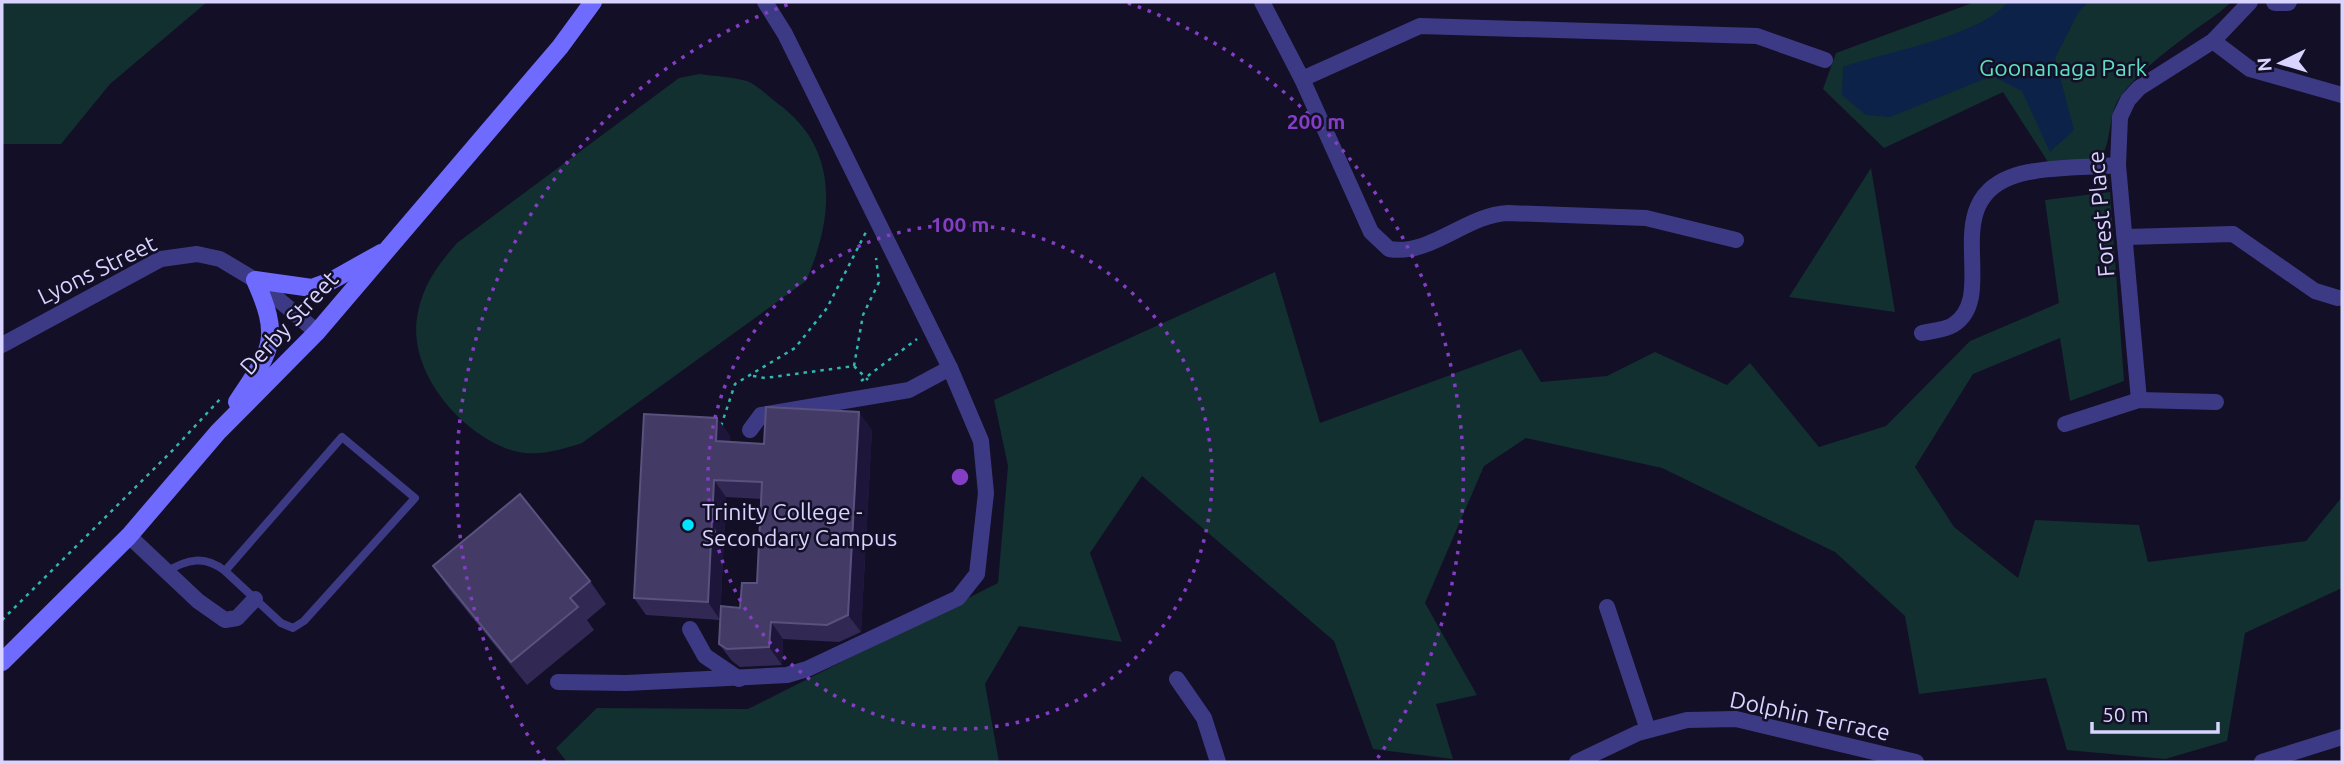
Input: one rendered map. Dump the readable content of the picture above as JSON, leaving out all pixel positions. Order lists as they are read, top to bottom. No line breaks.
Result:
{"streets":{"main road":["Derby Street"],"street":["Forest Place","Lyons Street","Dolphin Terrace"]},"crossings":[["Lyons Street","Derby Street"]],"parks":["Goonanaga Park"],"places":["Trinity College - Secondary Campus"],"scale_bar":"50 m","north":"left","rings":["200 m","100 m"]}
